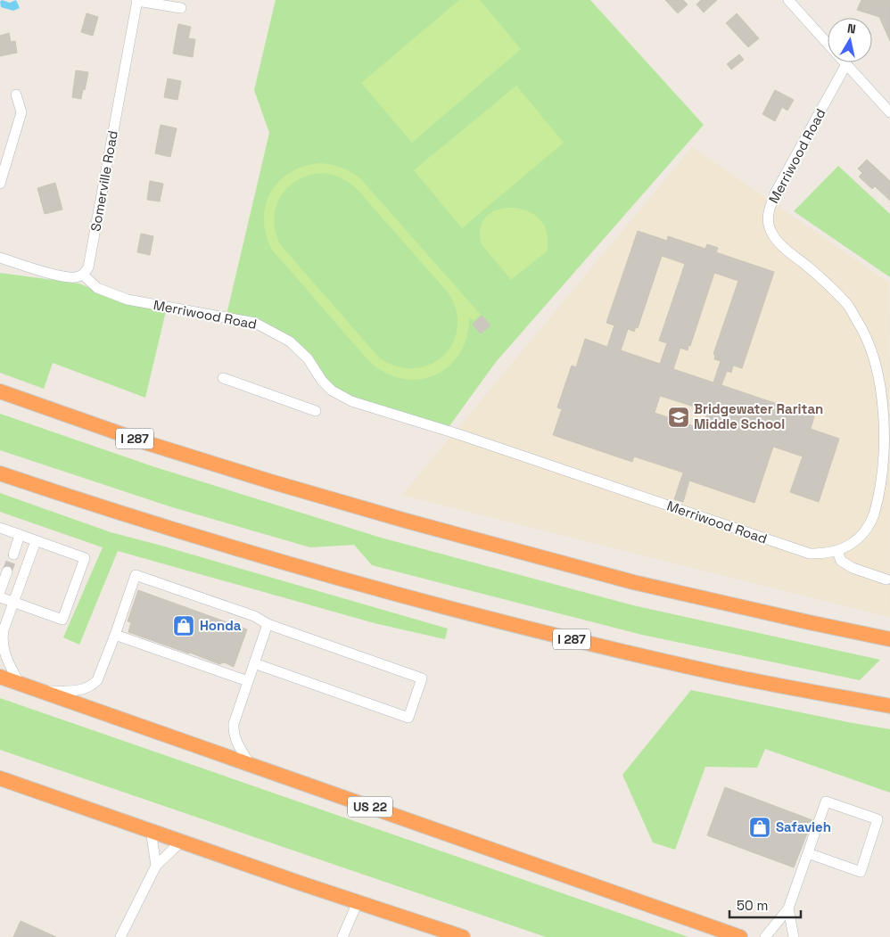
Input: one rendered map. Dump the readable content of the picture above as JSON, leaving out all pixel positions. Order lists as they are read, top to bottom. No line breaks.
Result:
{"streets":{"highway":["I 287","US 22"],"street":["Merriwood Road","Somerville Road"]},"crossings":[["Merriwood Road","Somerville Road"]],"places":{"school or university":["Bridgewater Raritan Middle School"],"shop":["Honda","Safavieh"]},"scale_bar":"50 m","north":"top"}
